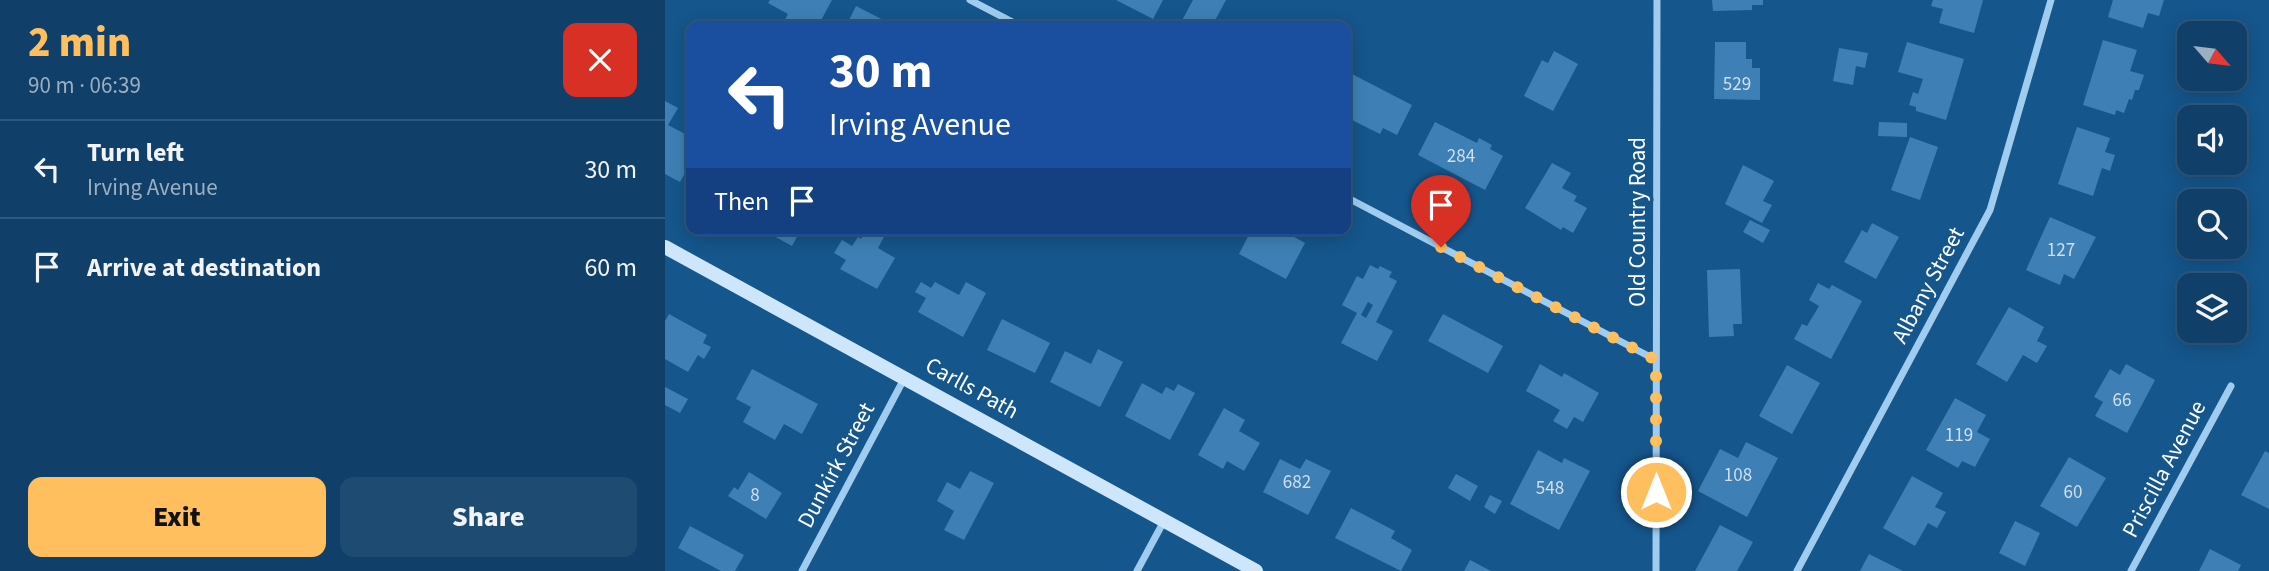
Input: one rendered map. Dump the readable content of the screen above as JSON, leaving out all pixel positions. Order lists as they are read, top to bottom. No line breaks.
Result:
{"streets":{"street":["Old Country Road","Albany Street","Carlls Path","Dunkirk Street","Priscilla Avenue"]},"crossings":[["Carlls Path","Dunkirk Street"]],"house_numbers":["529","284","127","66","119","108","682","548","60","8"],"north":"bottom right","page":{"heading":["2 min","90 m · 06:39"],"turn":["30 m","Irving Avenue"],"list":[{"name":"Turn left","note":"Irving Avenue","value":"30 m"},{"name":"Arrive at destination","value":"60 m"}],"then":"Then","buttons":["Exit","Share"]}}
